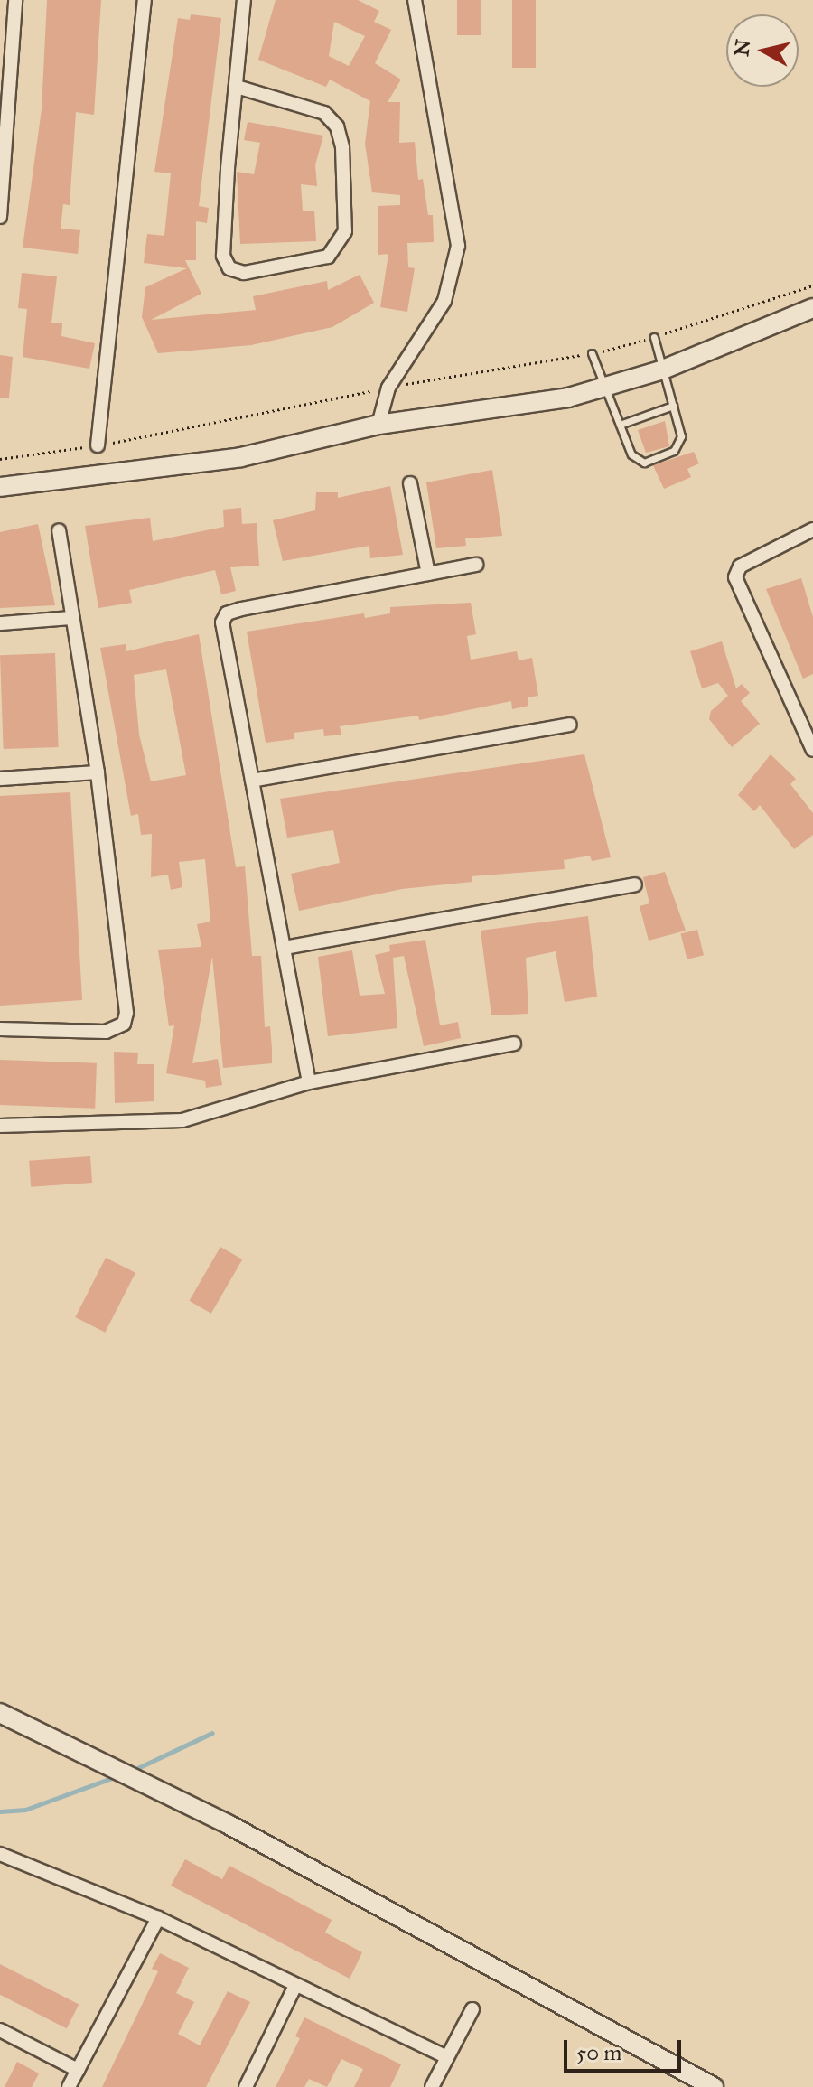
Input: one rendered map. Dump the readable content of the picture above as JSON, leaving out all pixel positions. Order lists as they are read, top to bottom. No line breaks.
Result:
{"scale_bar":"50 m","north":"left"}
